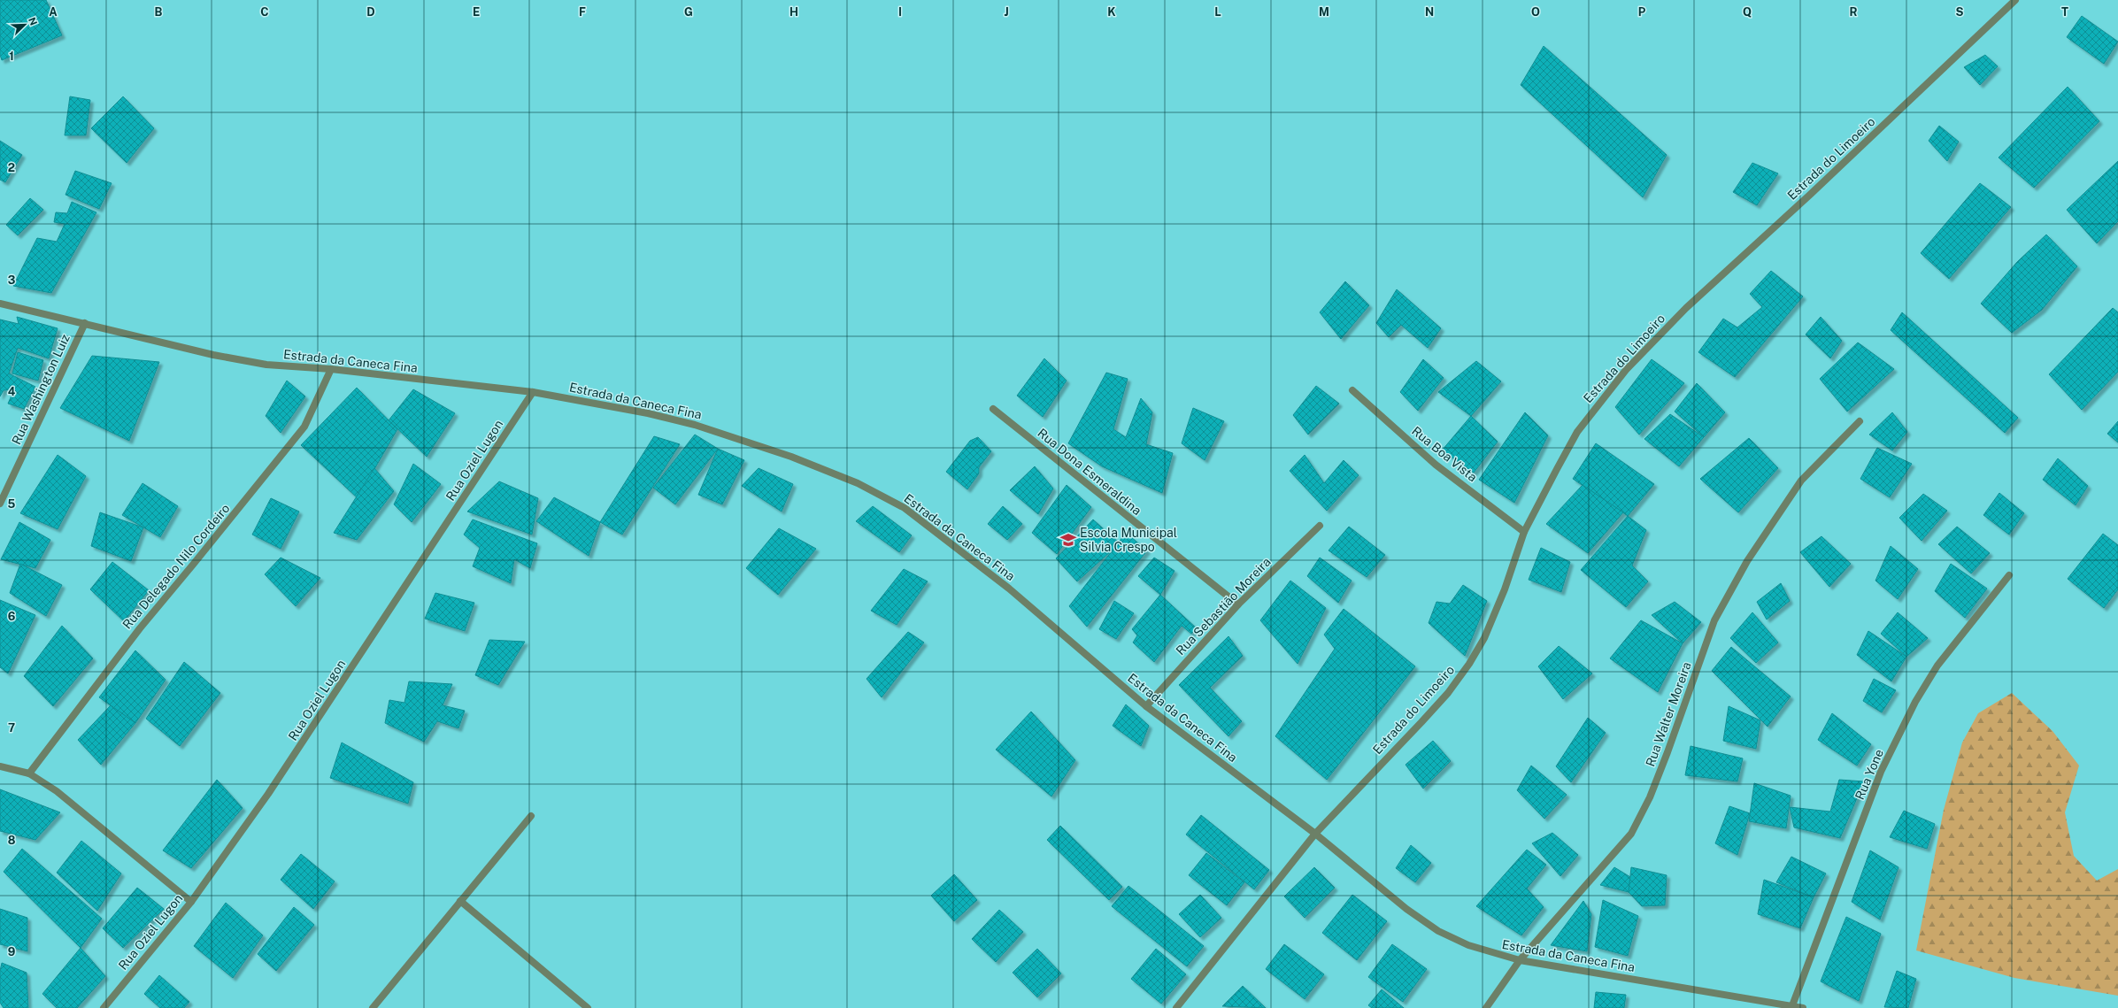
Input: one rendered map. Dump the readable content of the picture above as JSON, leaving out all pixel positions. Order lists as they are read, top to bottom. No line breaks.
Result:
{"streets":{"street":["Estrada do Limoeiro","Estrada da Caneca Fina","Rua Washington Luiz","Rua Boa Vista","Rua Oziel Lugon","Rua Dona Esmeraldina","Rua Delegado Nilo Cordeiro","Rua Sebastião Moreira","Rua Walter Moreira","Rua Yone"]},"crossings":[["Estrada do Limoeiro","Estrada da Caneca Fina"],["Estrada do Limoeiro","Rua Boa Vista"],["Estrada da Caneca Fina","Rua Washington Luiz"],["Estrada da Caneca Fina","Rua Oziel Lugon"],["Estrada da Caneca Fina","Rua Delegado Nilo Cordeiro"],["Estrada da Caneca Fina","Rua Sebastião Moreira"],["Estrada da Caneca Fina","Rua Walter Moreira"],["Estrada da Caneca Fina","Rua Yone"],["Rua Dona Esmeraldina","Rua Sebastião Moreira"]],"places":{"school or university":["Escola Municipal Silvia Crespo"]},"north":"top right","grid":{"columns":["A","B","C","D","E","F","G","H","I","J","K","L","M","N","O","P","Q","R","S","T"],"rows":["1","2","3","4","5","6","7","8","9"]}}
